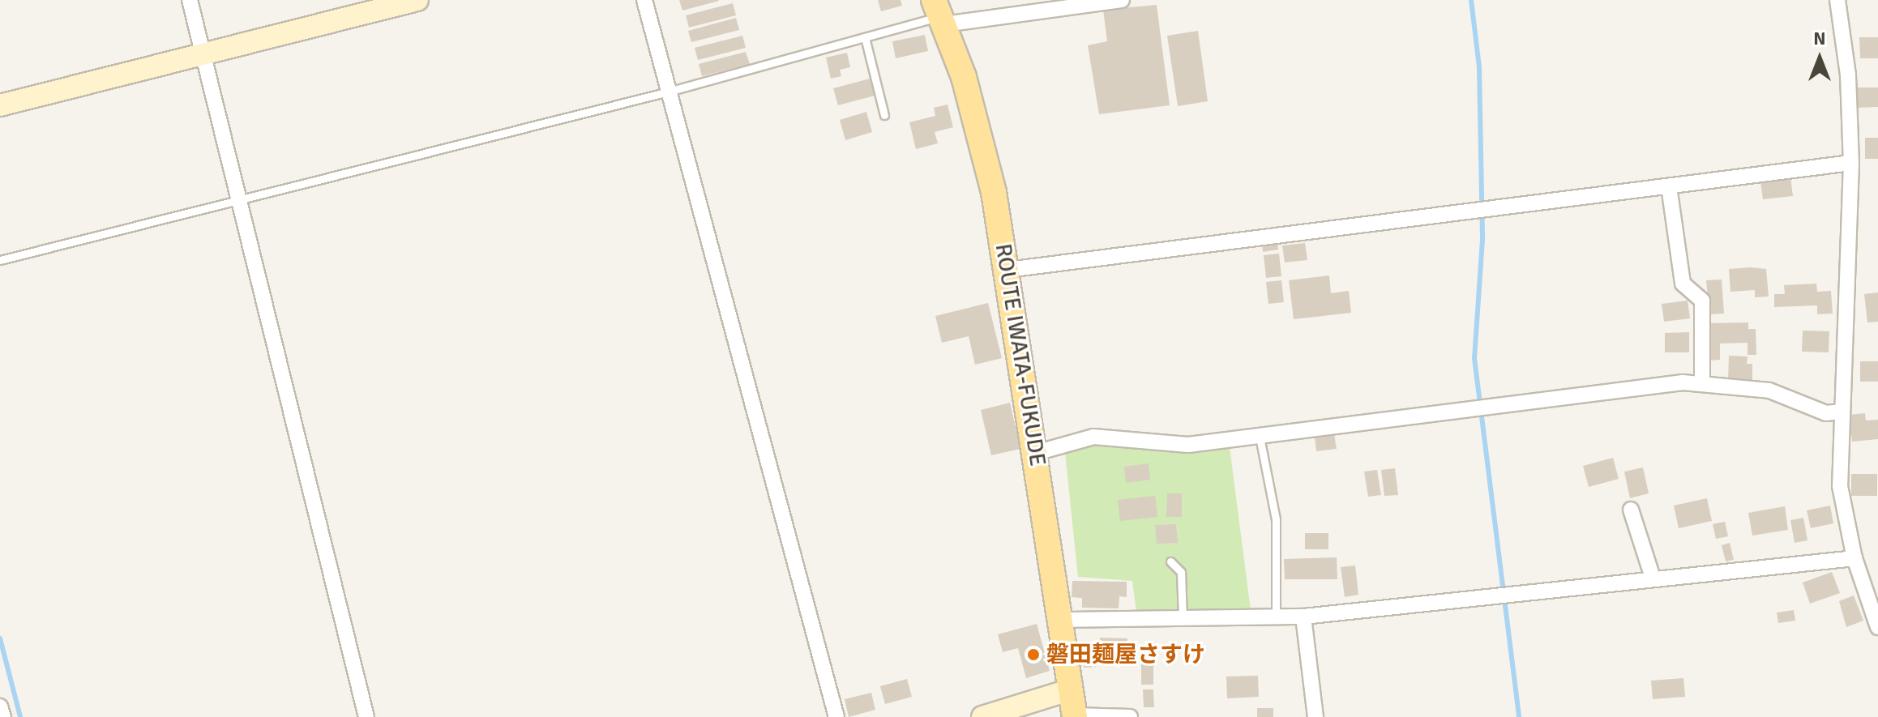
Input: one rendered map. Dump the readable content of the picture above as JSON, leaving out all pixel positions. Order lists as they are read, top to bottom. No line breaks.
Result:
{"streets":{"main road":["ROUTE IWATA-FUKUDE"]},"places":["磐田麺屋さすけ"],"north":"top"}
